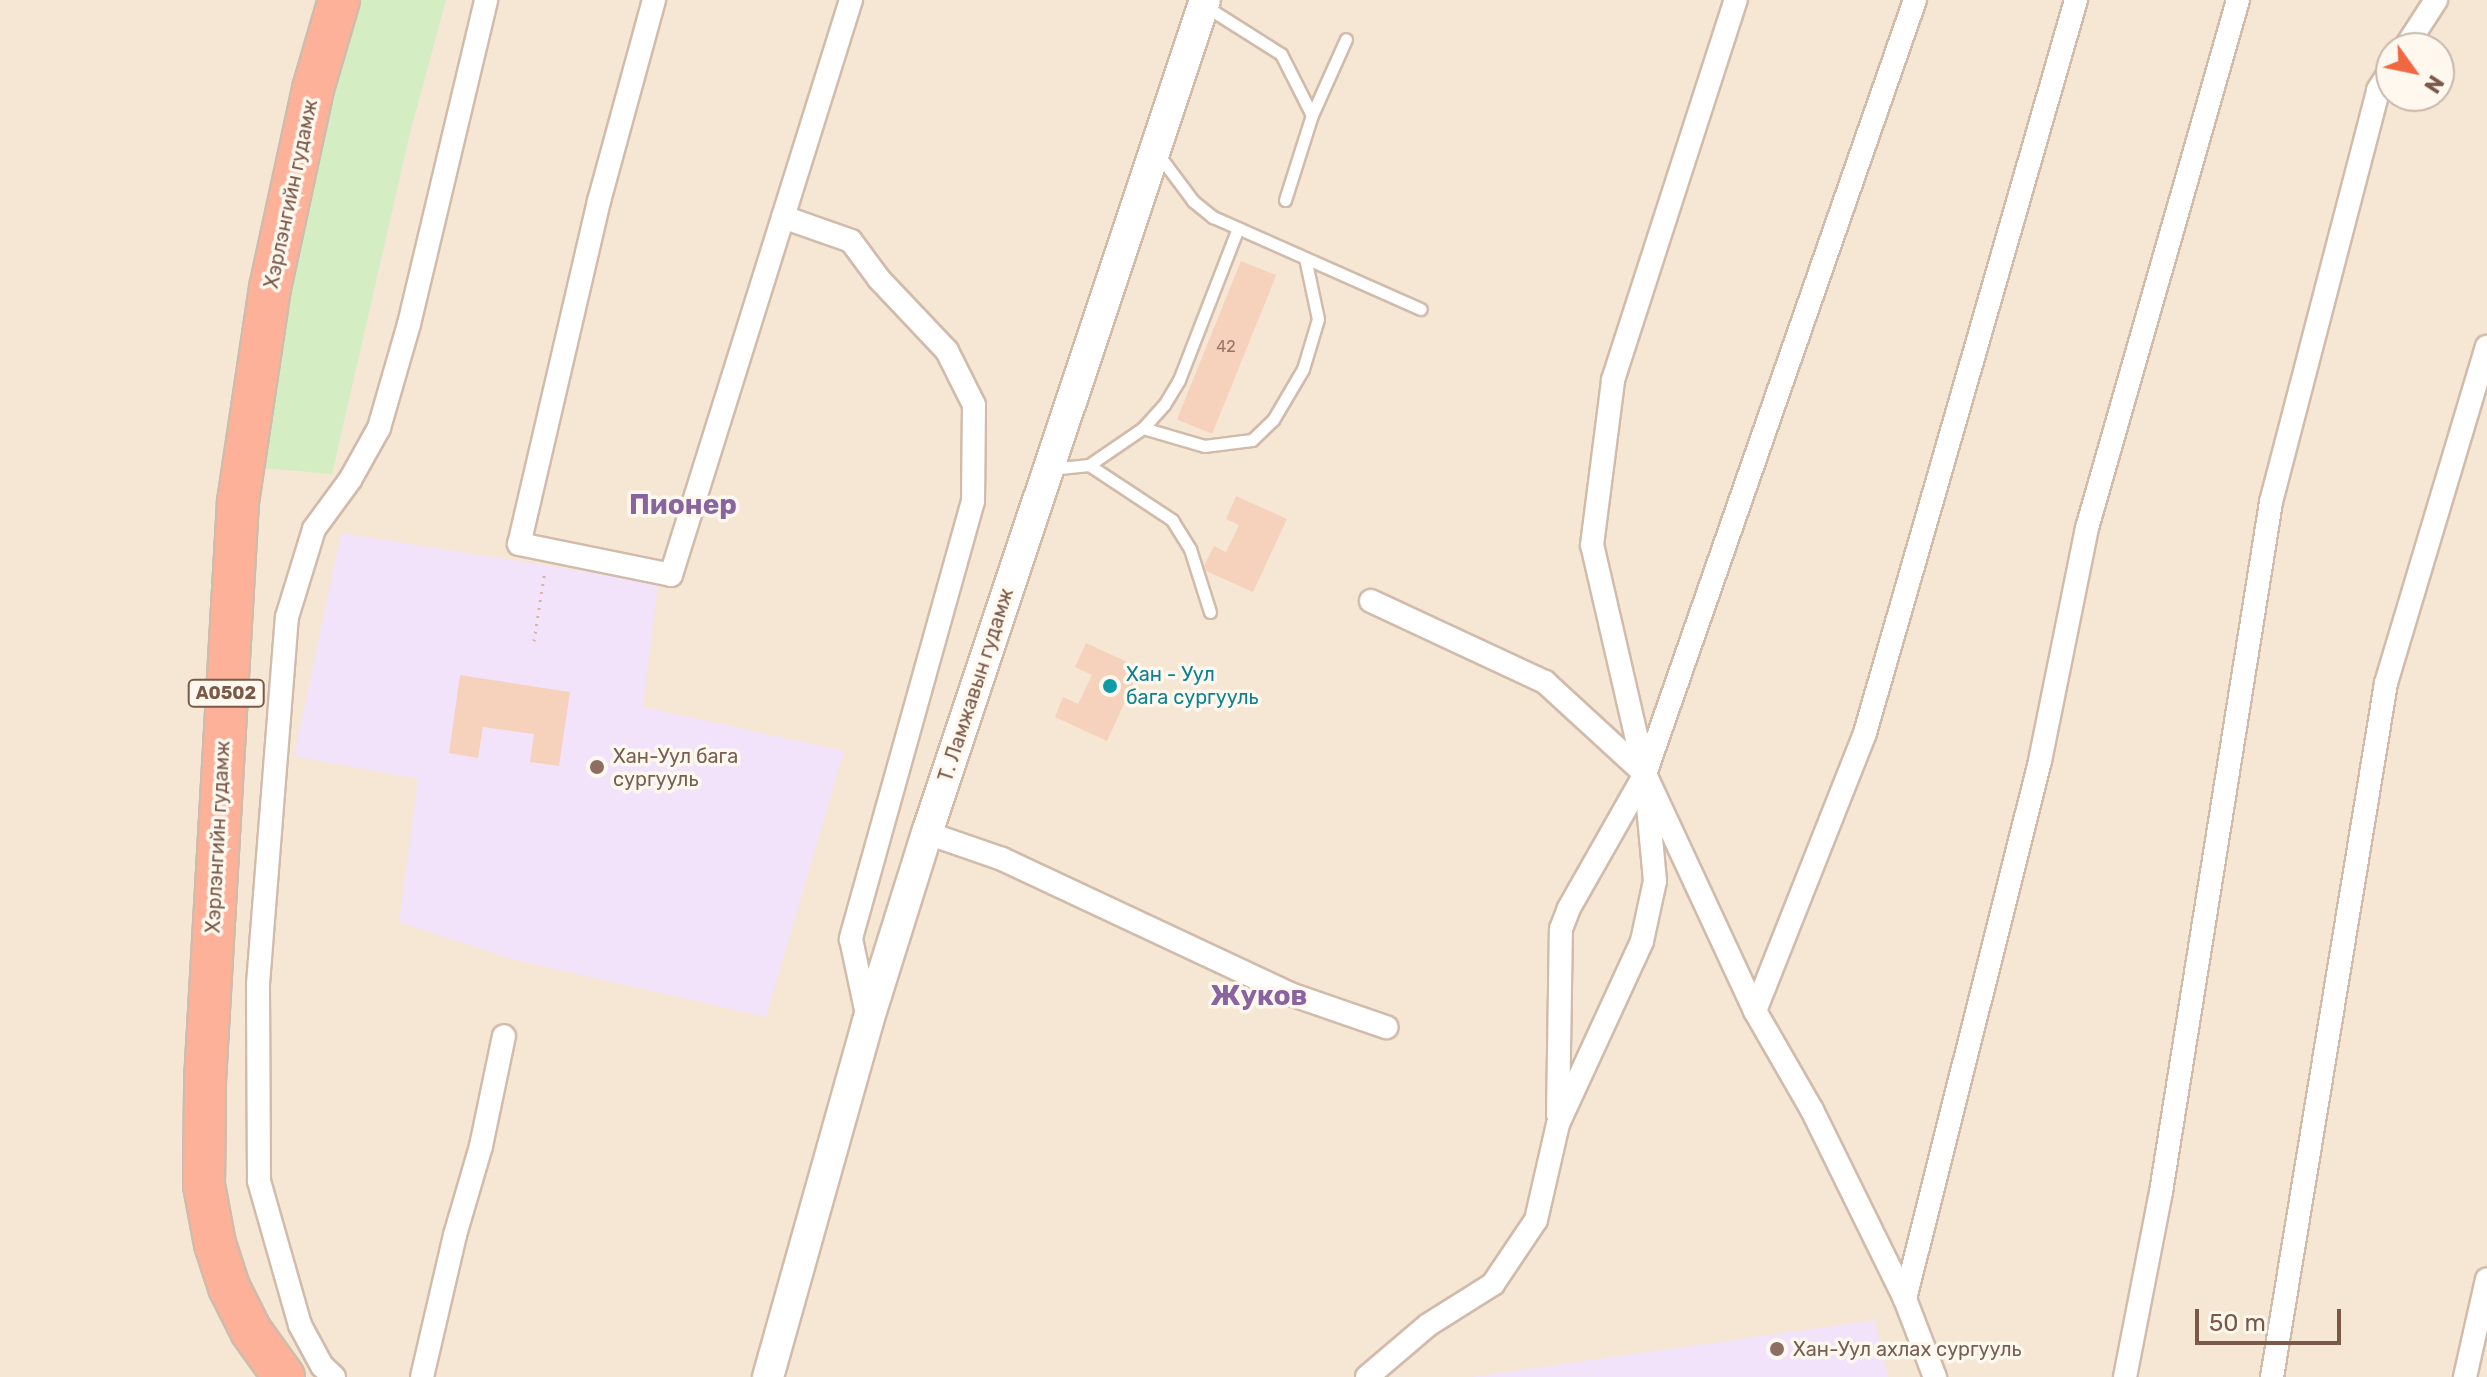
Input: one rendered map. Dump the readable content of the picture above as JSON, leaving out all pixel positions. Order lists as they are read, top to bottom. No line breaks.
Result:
{"streets":{"highway":["Хэрлэнгийн гудамж","A0502"],"street":["Т. Ламжавын гудамж"]},"districts":["Пионер","Жуков"],"places":["Хан - Уул бага сургууль","Хан-Уул бага сургууль","Хан-Уул ахлах сургууль"],"house_numbers":["42"],"scale_bar":"50 m","north":"bottom right"}
